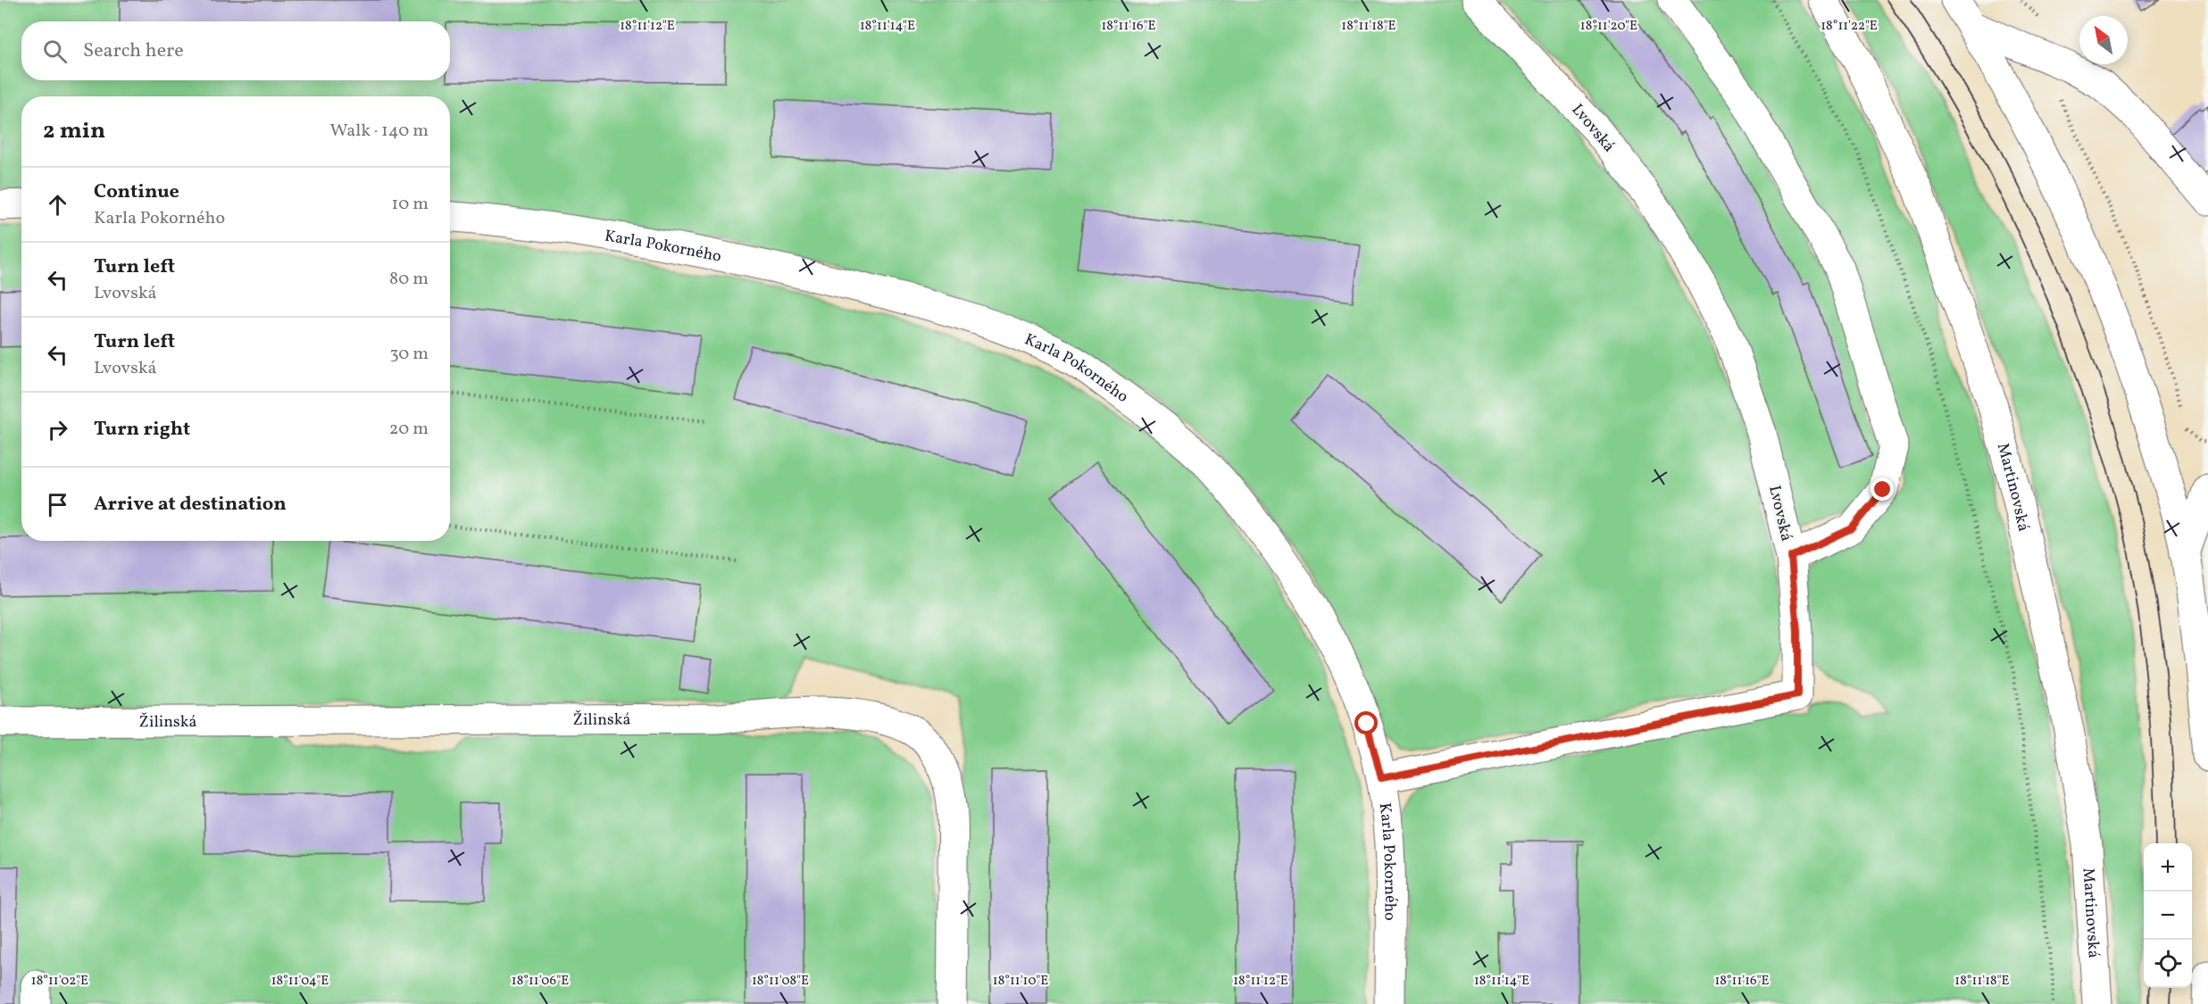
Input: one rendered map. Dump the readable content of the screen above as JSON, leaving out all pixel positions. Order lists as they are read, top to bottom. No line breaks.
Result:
{"streets":{"street":["Lvovská","Karla Pokorného","Martinovská","Žilinská"]},"crossings":[["Lvovská","Karla Pokorného"]],"north":"top left","page":{"search":"Search here","heading":["2 min","Walk · 140 m"],"list":[["Continue","Karla Pokorného","10 m"],["Turn left","Lvovská","80 m"],["Turn left","Lvovská","30 m"],["Turn right","20 m"],"Arrive at destination"],"map_buttons":["+","−"]},"coordinates":["18°11'12\"E","18°11'14\"E","18°11'16\"E","18°11'18\"E","18°11'20\"E","18°11'22\"E","18°11'02\"E","18°11'04\"E","18°11'06\"E","18°11'08\"E","18°11'10\"E"]}
